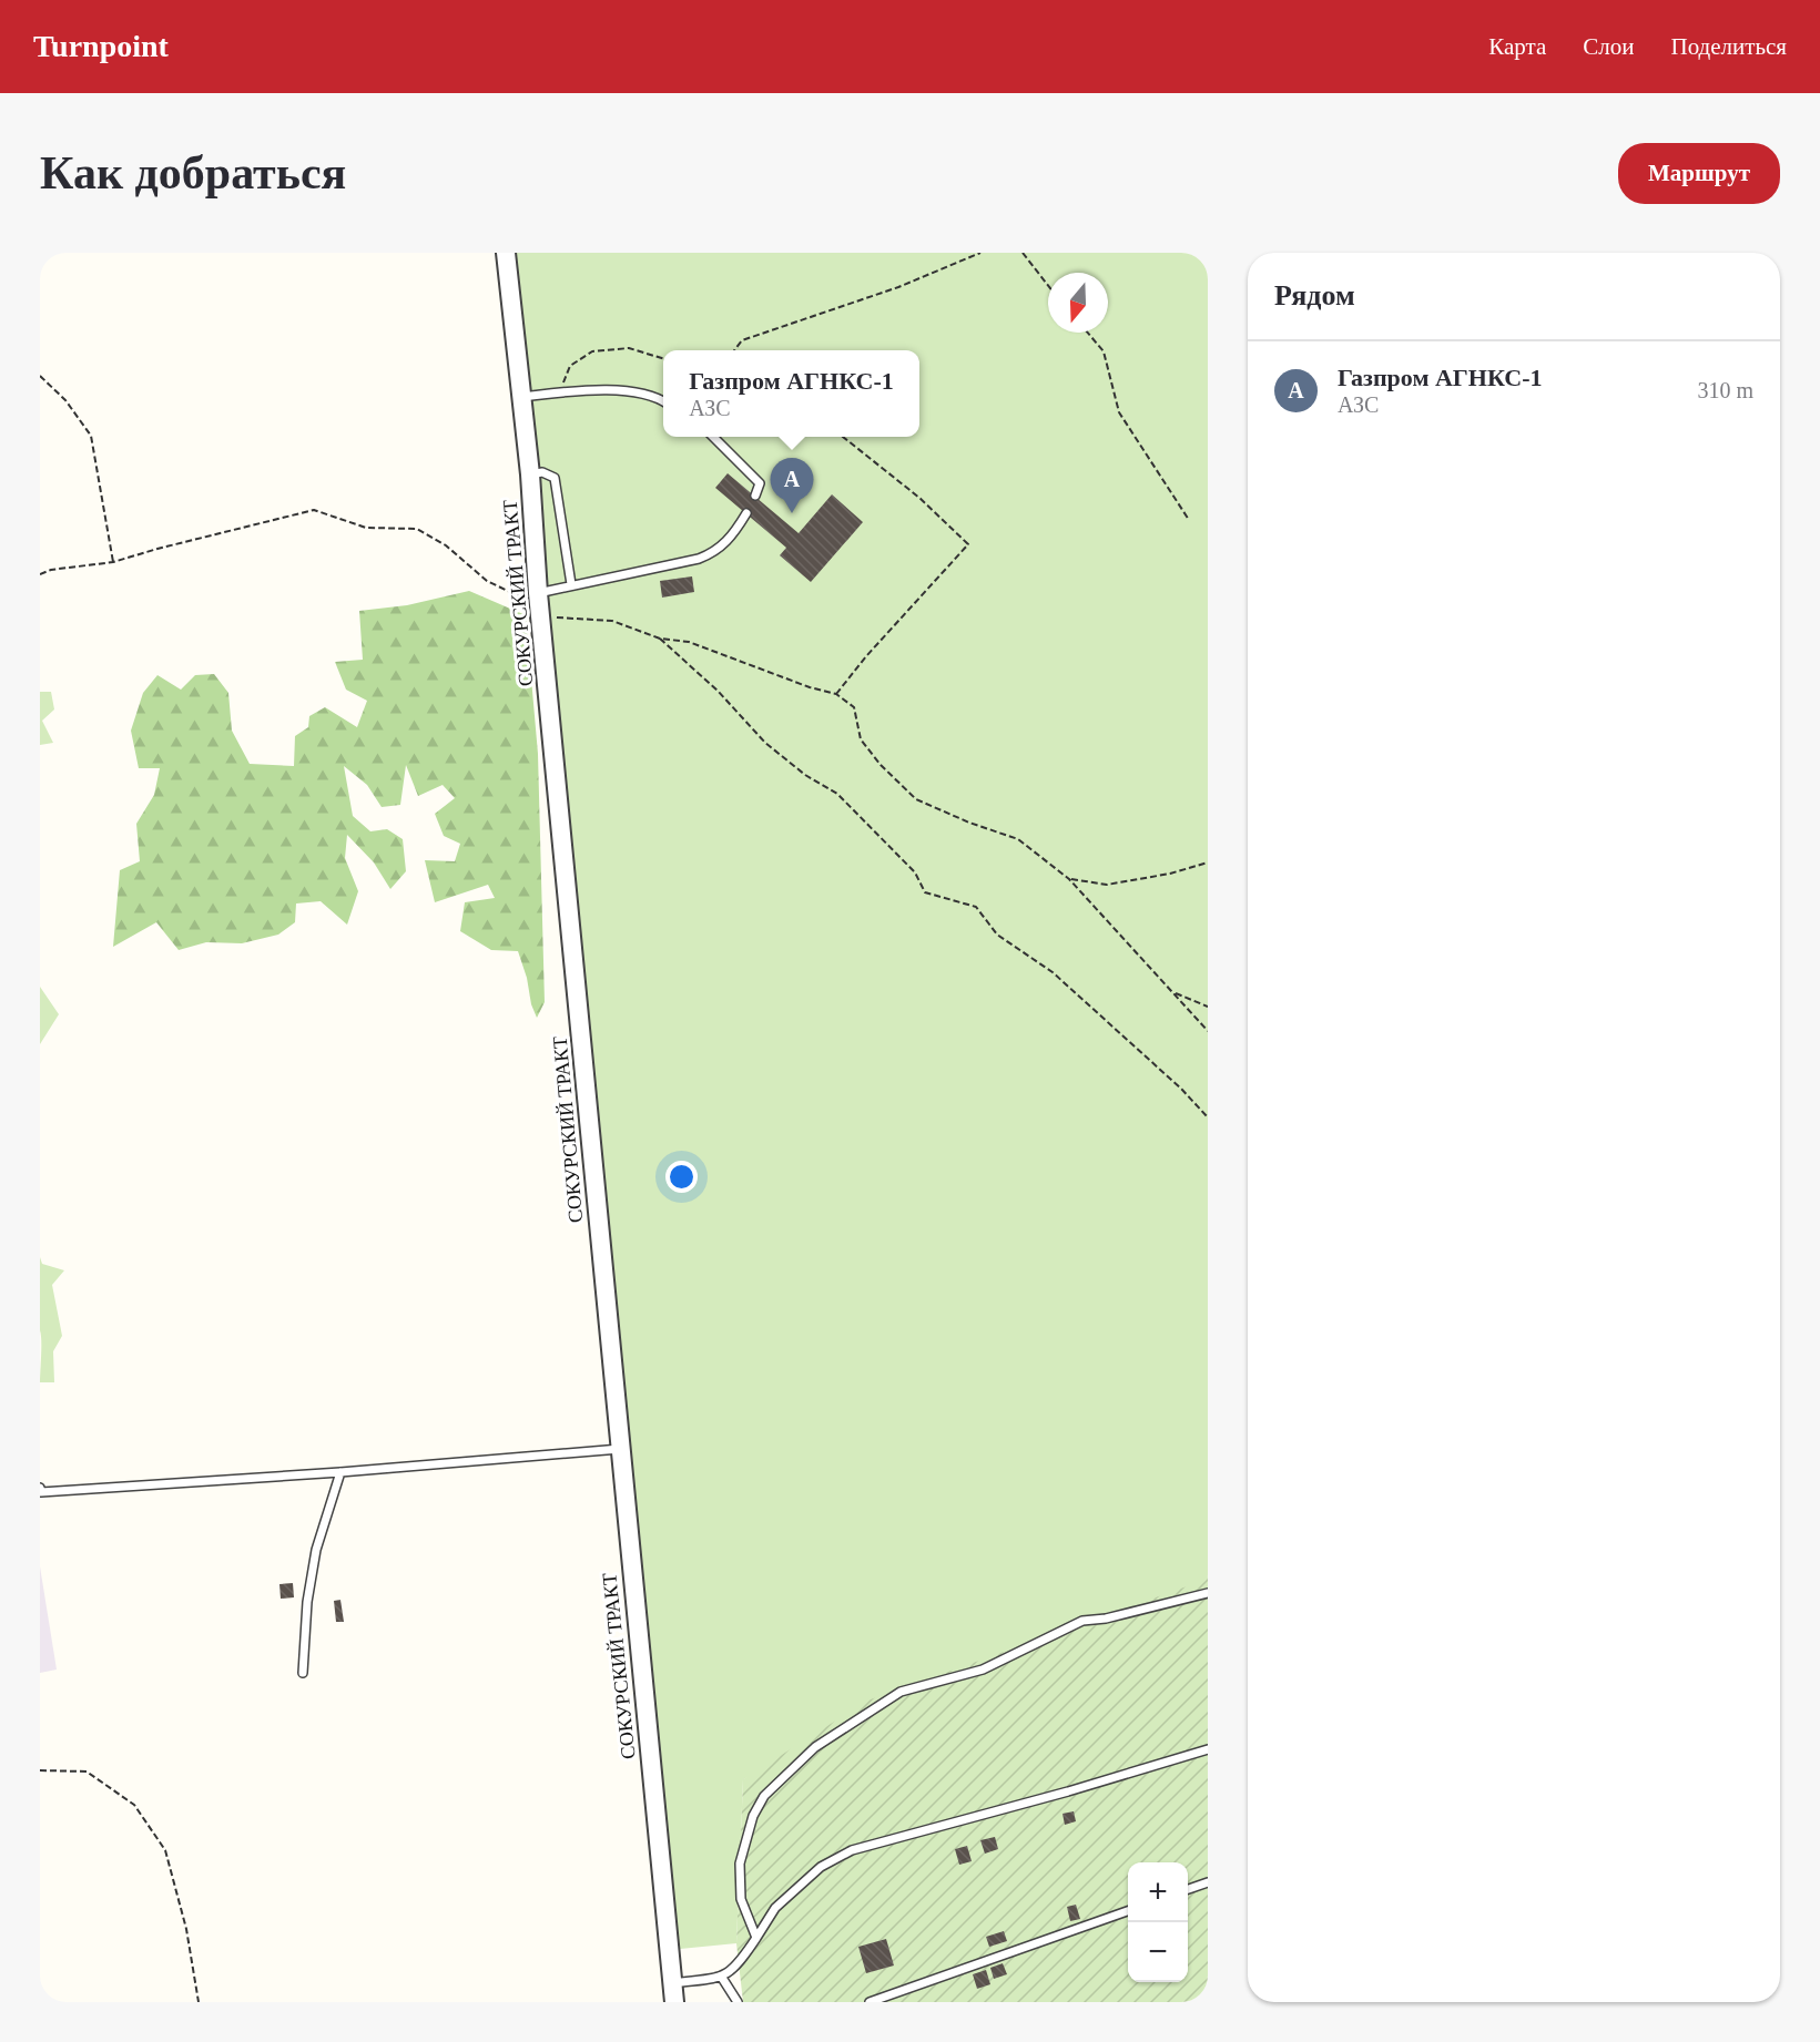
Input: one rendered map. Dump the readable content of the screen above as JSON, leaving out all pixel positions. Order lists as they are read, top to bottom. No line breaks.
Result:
{"streets":{"street":["СОКУРСКИЙ ТРАКТ"]},"north":"bottom","page":{"header":"Turnpoint","nav":["Карта","Слои","Поделиться"],"buttons":"Маршрут","title":"Как добраться","heading":"Рядом","list":[{"mark":"A","name":"Газпром АГНКС-1","note":"АЗС","value":"310 m"}],"popup":["Газпром АГНКС-1","АЗС"],"pins":"A","map_buttons":["+","−"]}}
